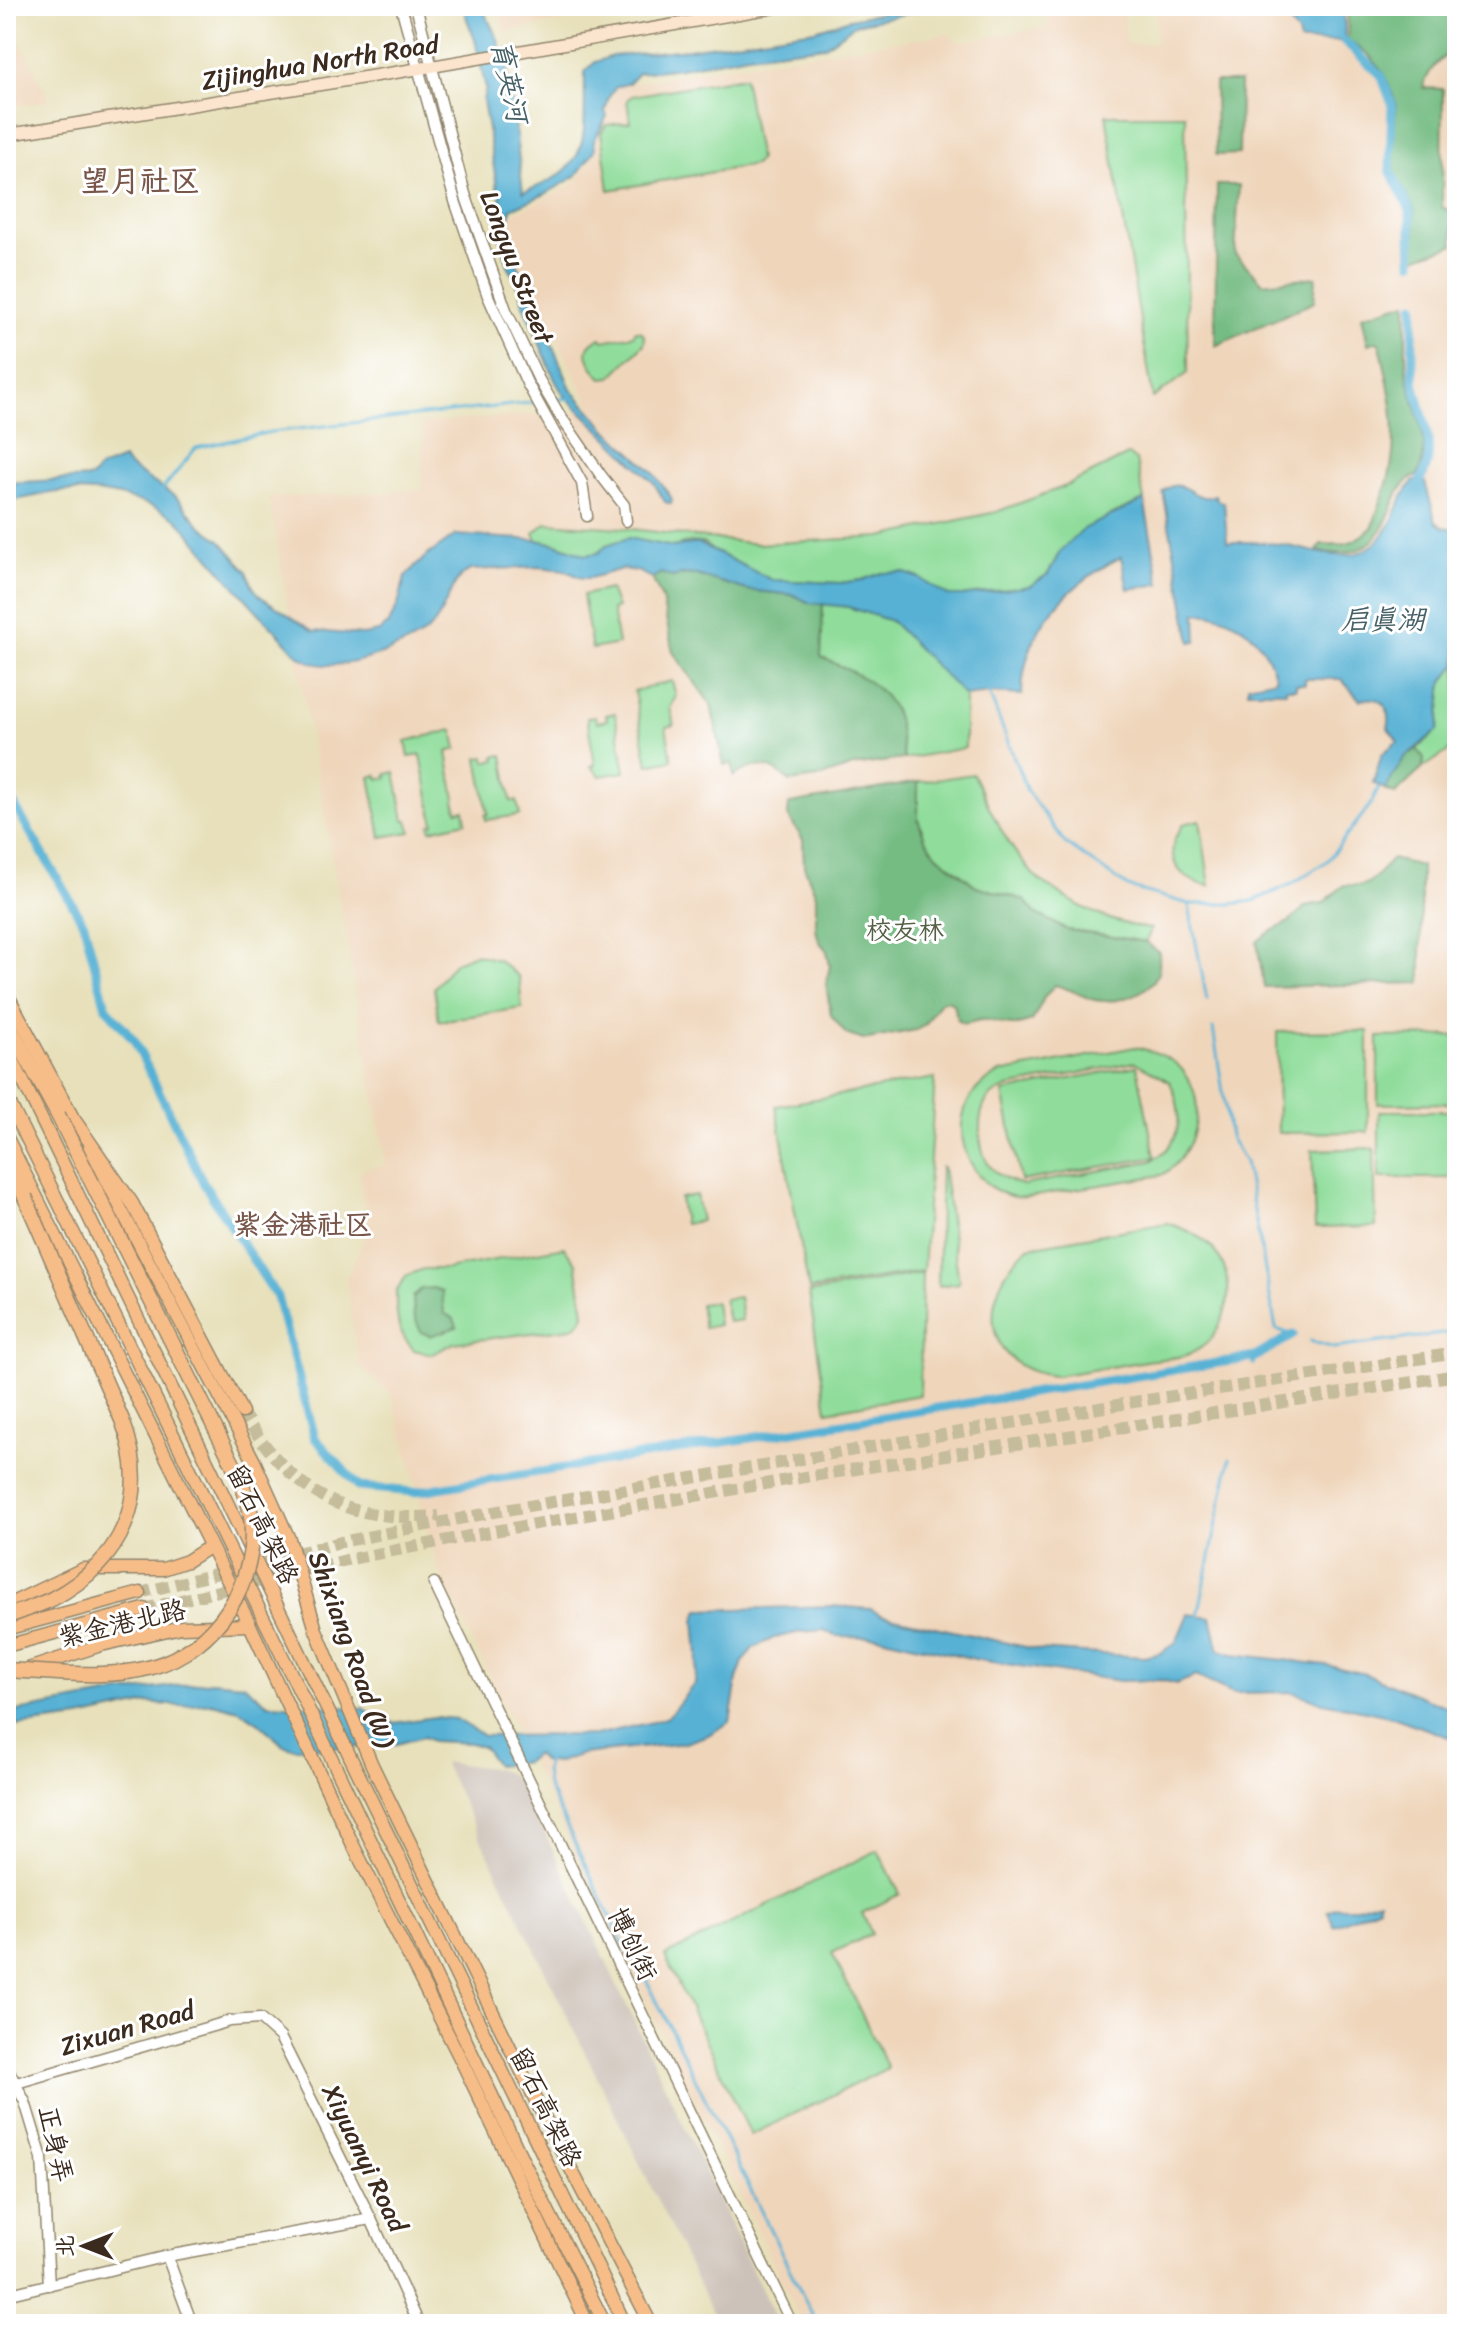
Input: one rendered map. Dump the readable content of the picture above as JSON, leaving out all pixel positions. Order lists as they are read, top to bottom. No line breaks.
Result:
{"streets":{"main road":["Zijinghua North Road","留石高架路","紫金港北路","Shixiang Road (W)"],"street":["Longyu Street","博创街","Zixuan Road","正身弄","Xiyuanyi Road"]},"crossings":[["Zijinghua North Road","Longyu Street"],["Zixuan Road","正身弄"],["Zixuan Road","Xiyuanyi Road"]],"districts":["望月社区","紫金港社区"],"water":["育英河","启真湖"],"parks":["校友林"],"north":"left"}
